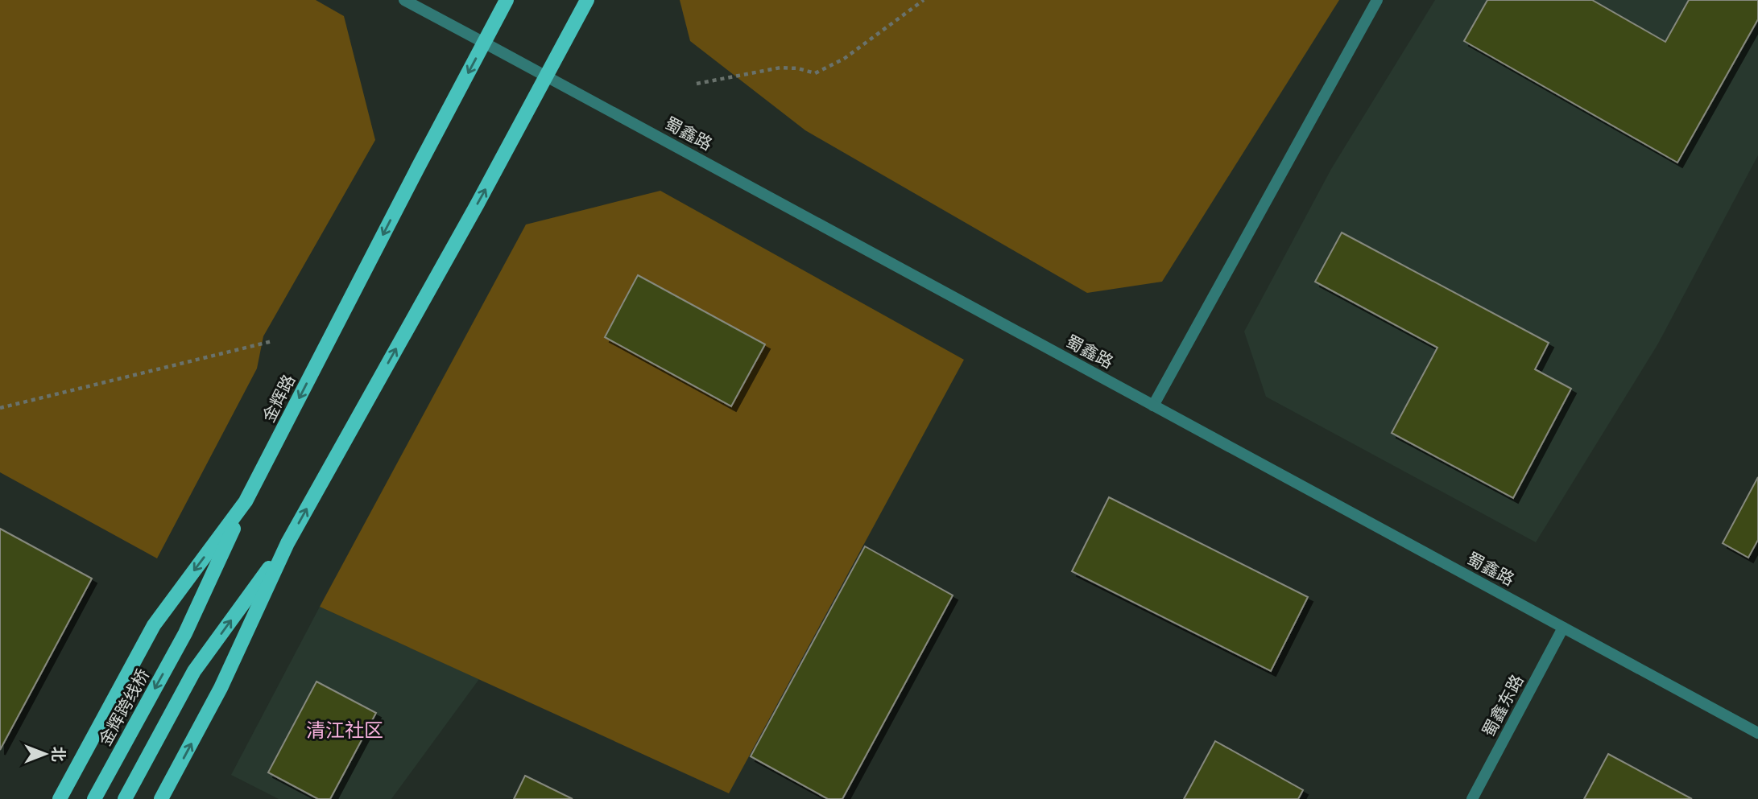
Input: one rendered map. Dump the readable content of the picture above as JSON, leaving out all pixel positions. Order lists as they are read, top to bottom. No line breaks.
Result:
{"streets":{"main road":["金辉路","金辉跨线桥"],"street":["蜀鑫路","蜀鑫东路"]},"crossings":[["蜀鑫路","金辉路"],["蜀鑫路","蜀鑫东路"],["金辉路","金辉跨线桥"]],"districts":["清江社区"],"north":"right"}
